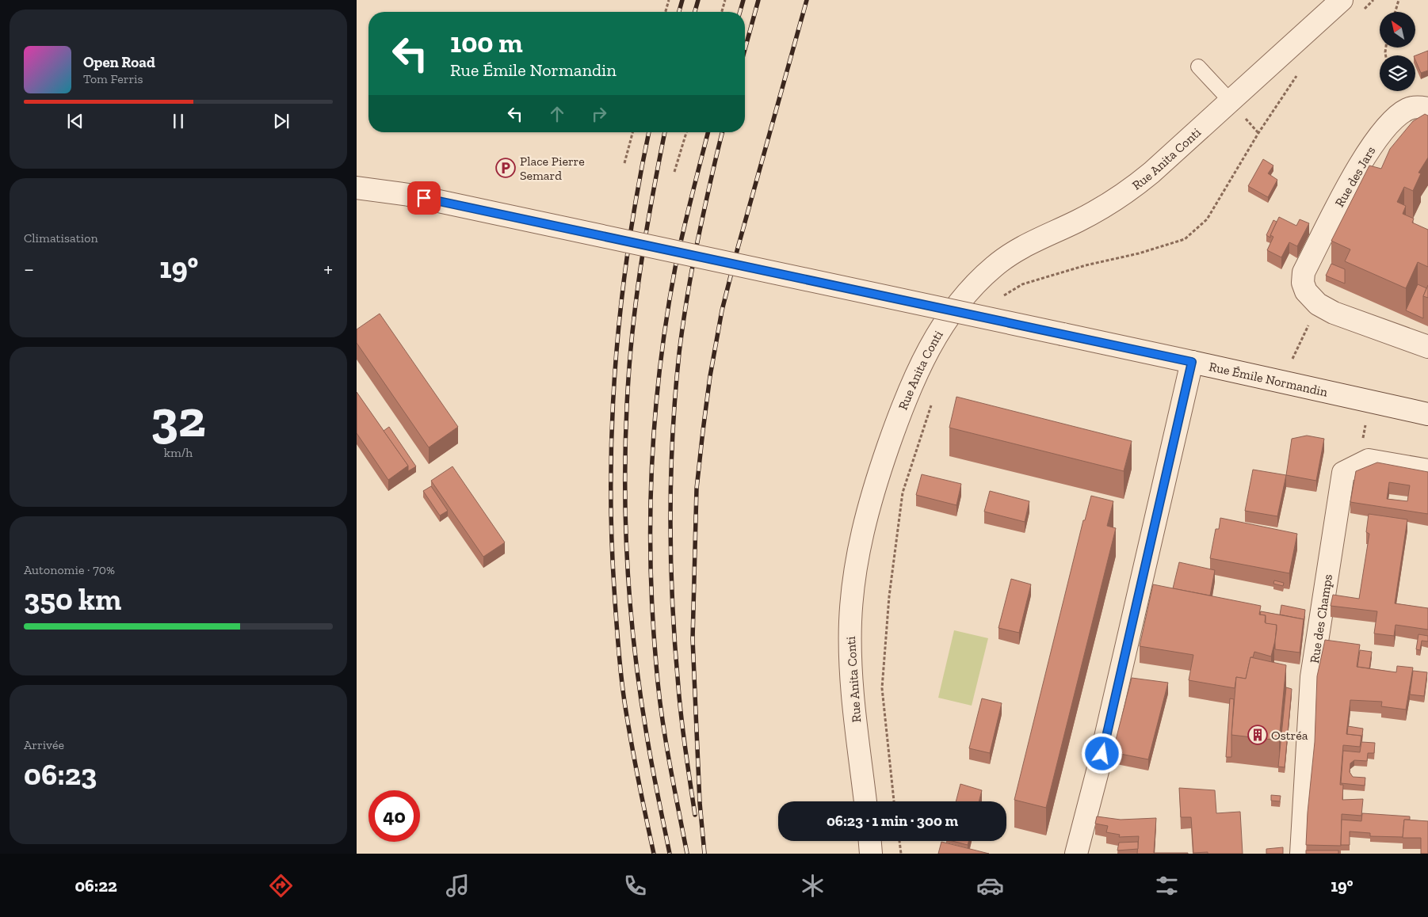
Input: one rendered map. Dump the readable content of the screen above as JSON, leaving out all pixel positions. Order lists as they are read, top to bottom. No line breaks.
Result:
{"streets":{"street":["Rue Anita Conti","Rue des Jars","Rue Émile Normandin","Rue des Champs"]},"places":{"parking":["Place Pierre Semard"],"building":["Ostréa"]},"north":"top left","page":{"turn":["100 m","Rue Émile Normandin"],"song":["Open Road","Tom Ferris"],"tile":["Climatisation",["32","km/h"],["Autonomie · 70%","350 km"],["Arrivée","06:23"]],"heat":["−","19°","+"],"limit":"40","trip":"06:23 · 1 min · 300 m","tabs":["06:22","19°"]}}
